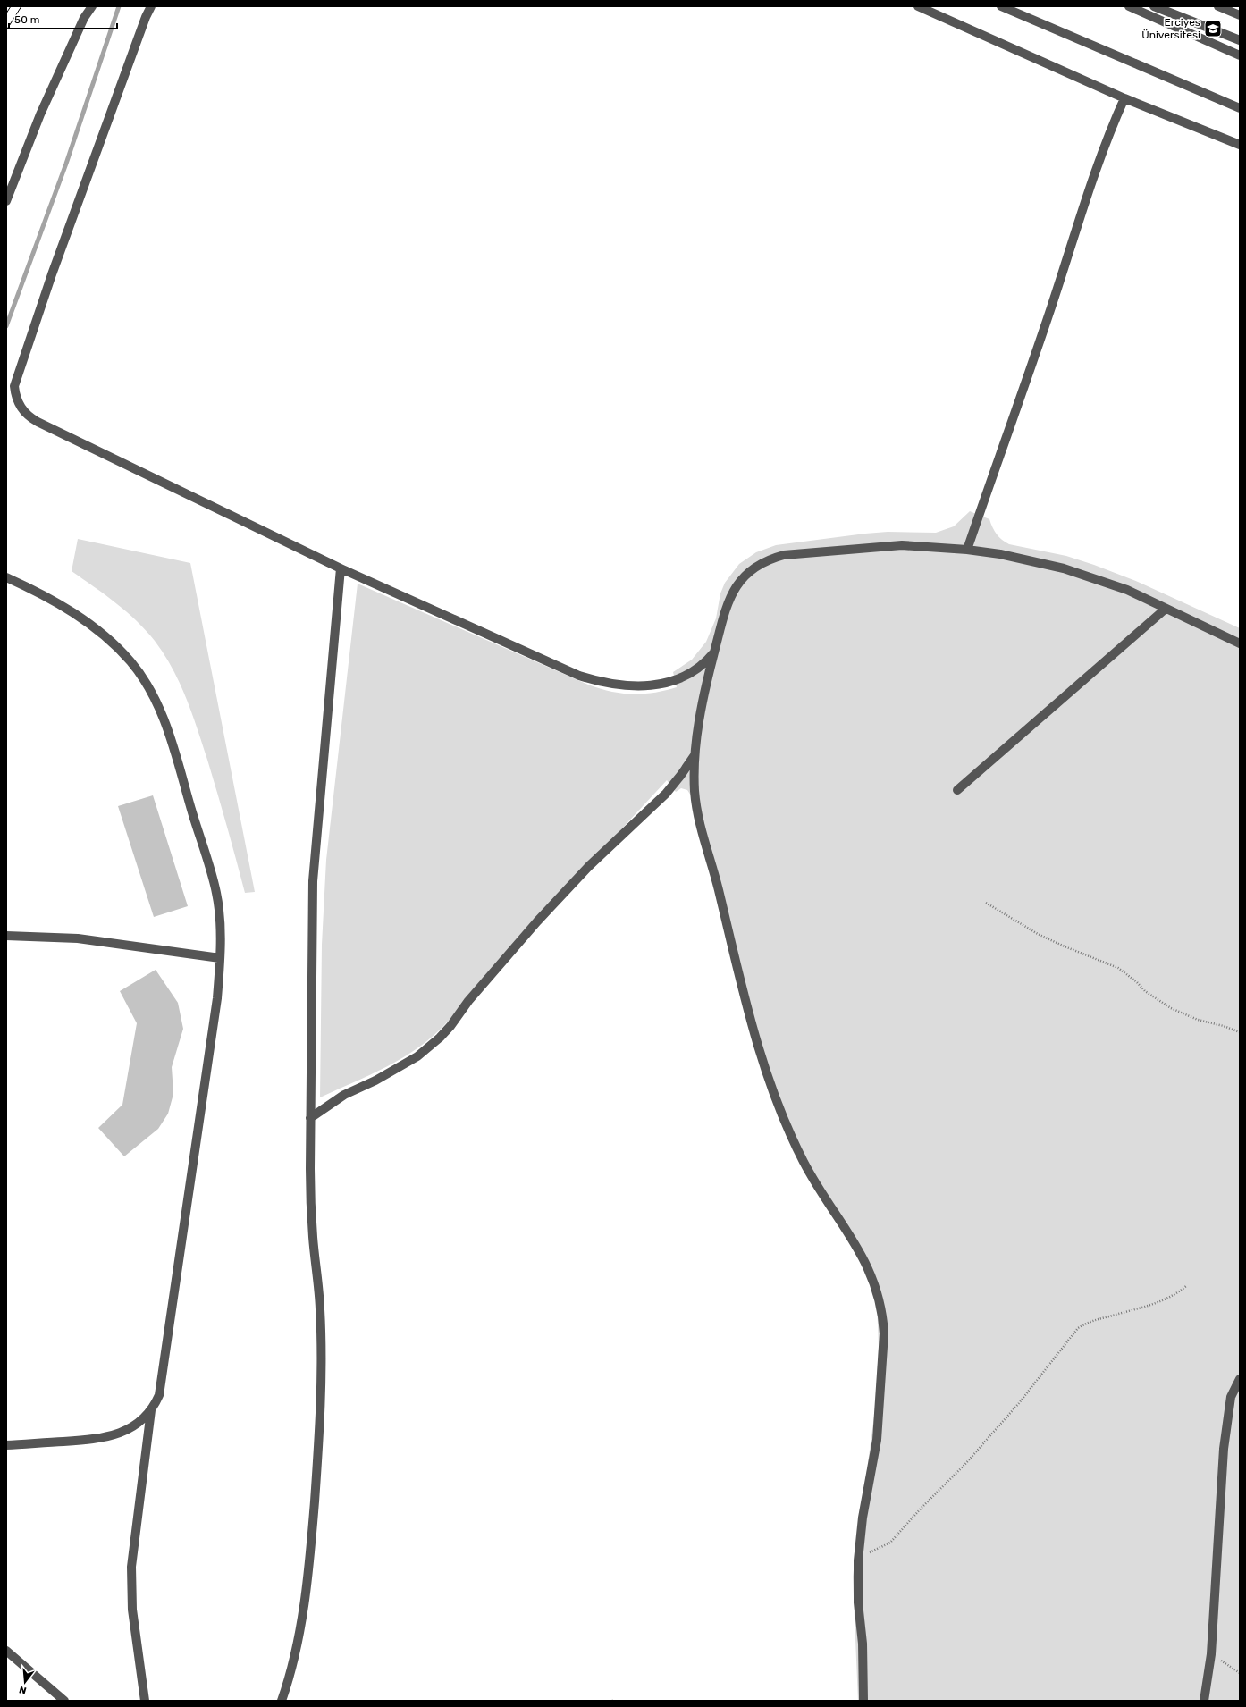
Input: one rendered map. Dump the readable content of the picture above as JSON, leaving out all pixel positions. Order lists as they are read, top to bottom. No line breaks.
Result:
{"places":{"school or university":["Erciyes Üniversitesi"]},"scale_bar":"50 m","north":"bottom"}
